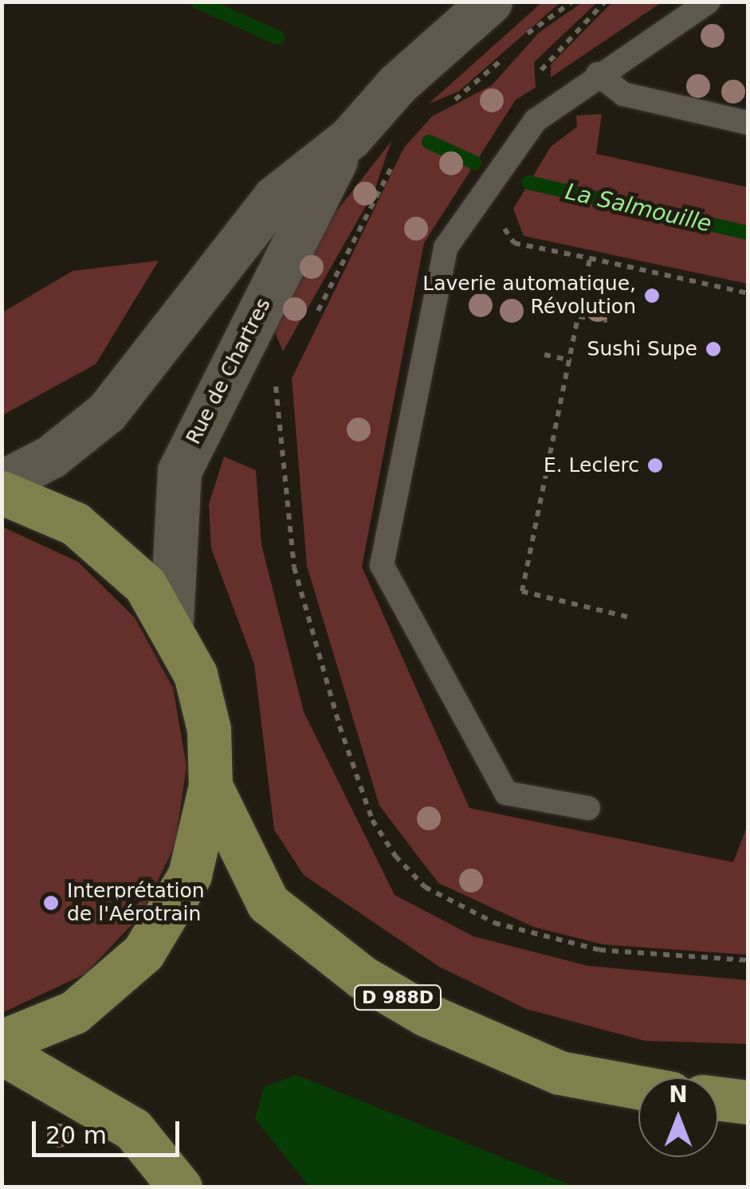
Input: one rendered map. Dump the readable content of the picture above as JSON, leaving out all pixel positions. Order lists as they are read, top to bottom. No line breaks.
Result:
{"streets":{"main road":["Rue de Chartres","D 988D"]},"water":["La Salmouille"],"places":["Laverie automatique, Révolution","Sushi Supe","E. Leclerc","Interprétation de l'Aérotrain"],"scale_bar":"20 m","north":"top"}
